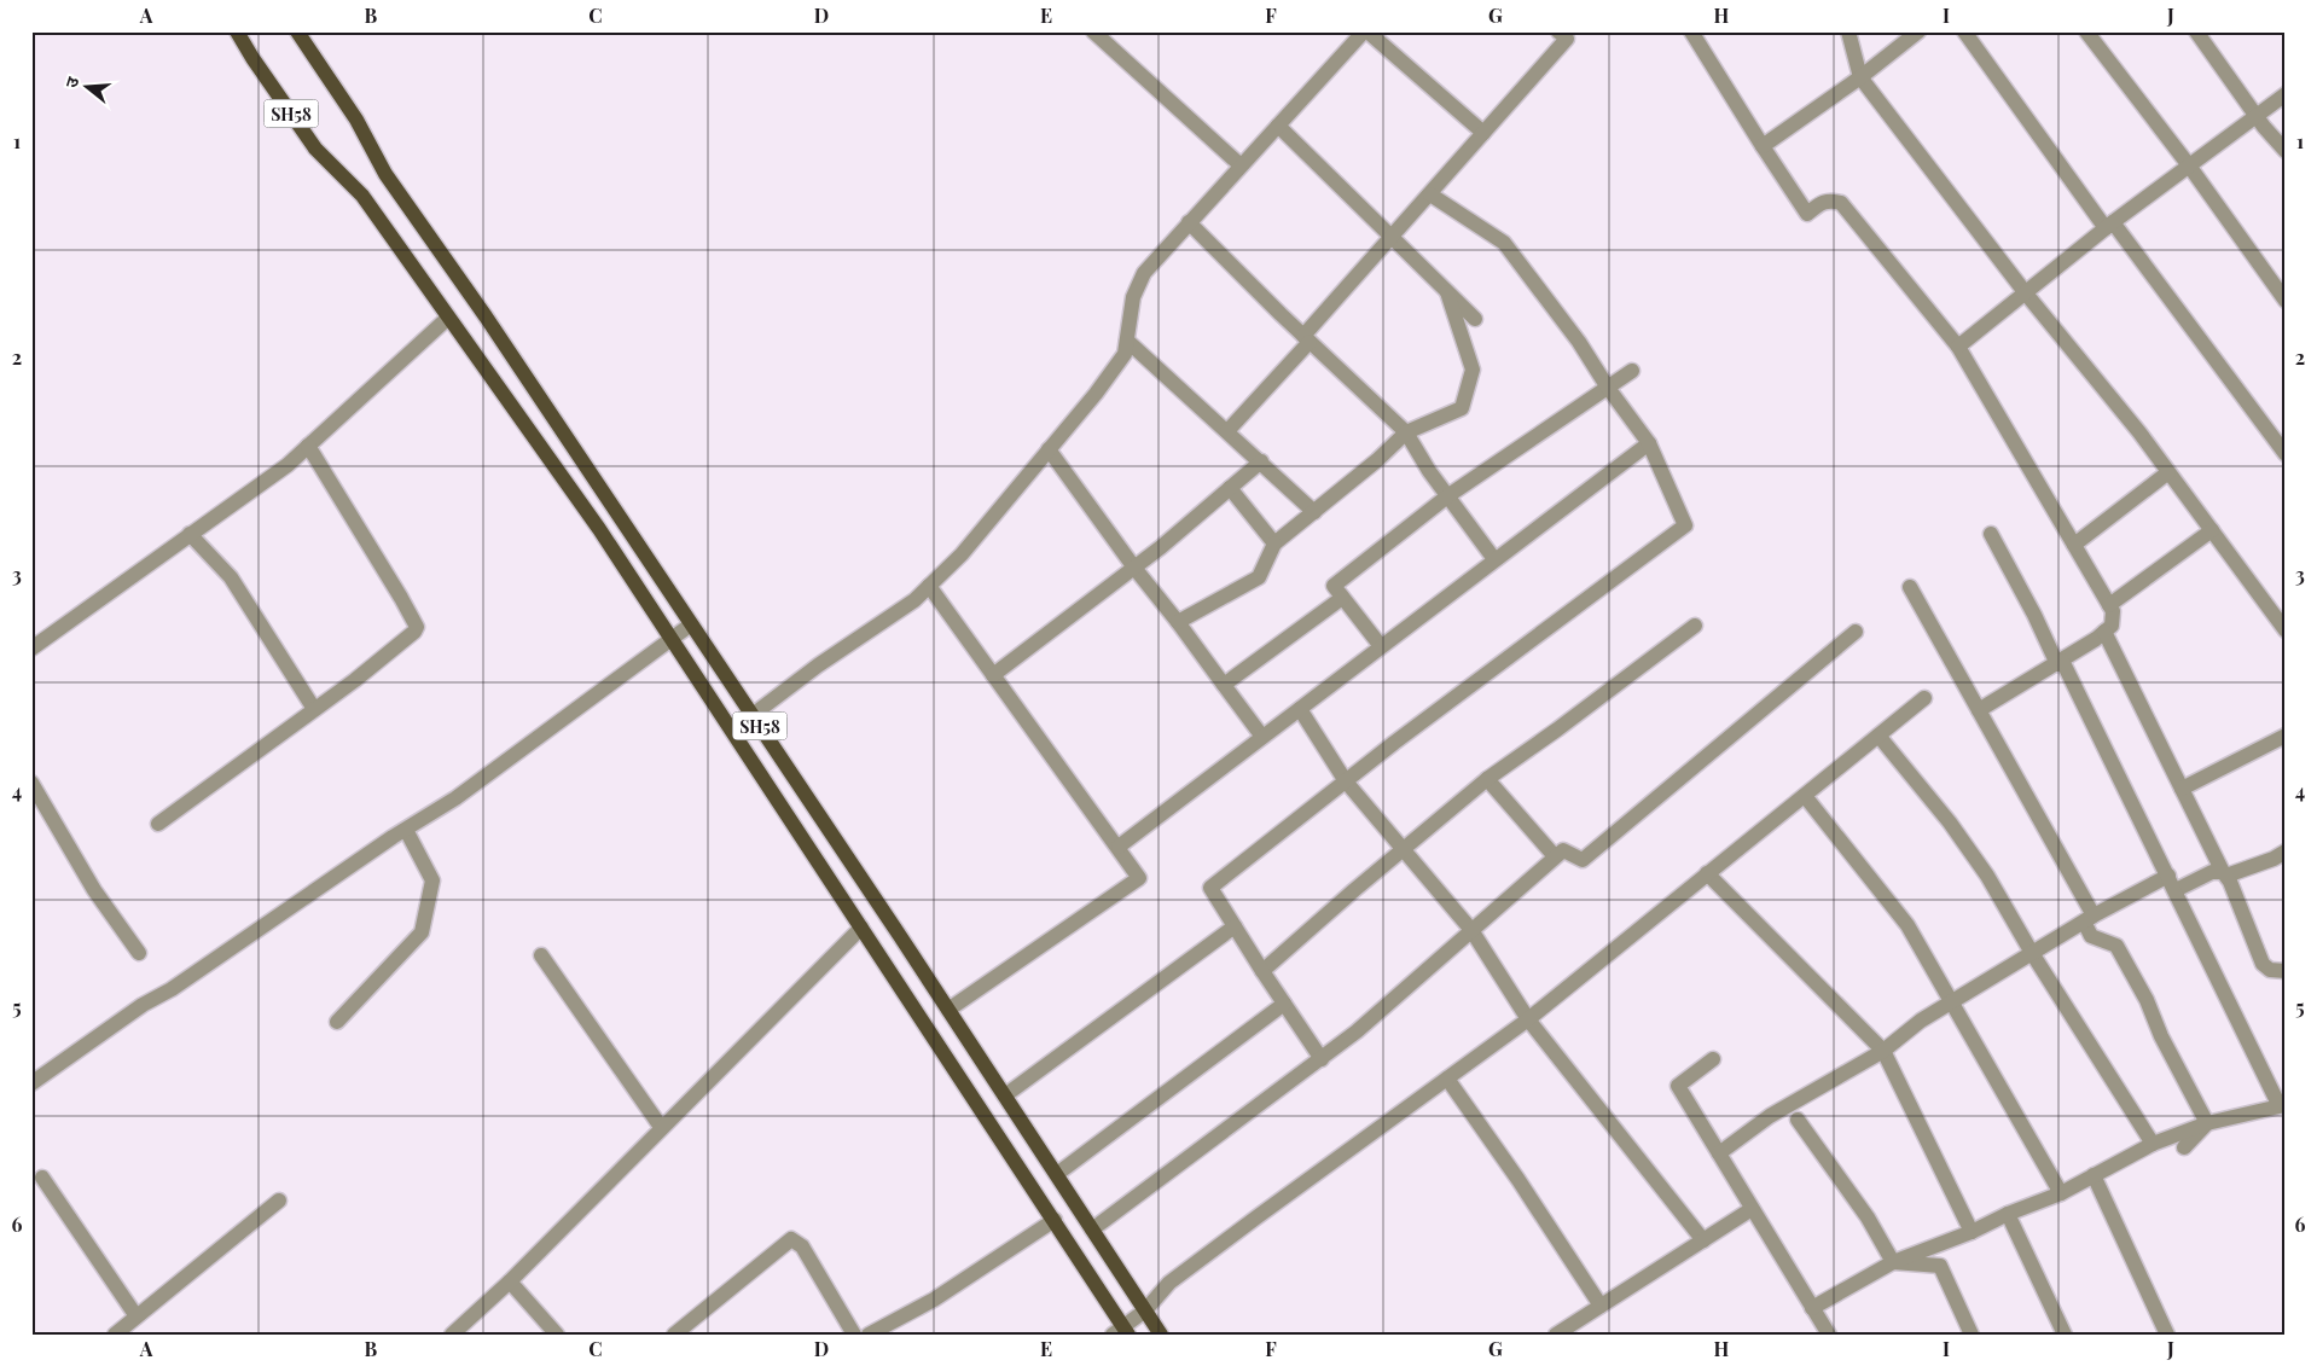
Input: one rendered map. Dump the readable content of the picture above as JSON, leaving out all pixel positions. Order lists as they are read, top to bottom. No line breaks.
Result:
{"streets":{"main road":["SH58"]},"north":"left","grid":{"columns":["A","B","C","D","E","F","G","H","I","J"],"rows":["1","2","3","4","5","6"]}}
